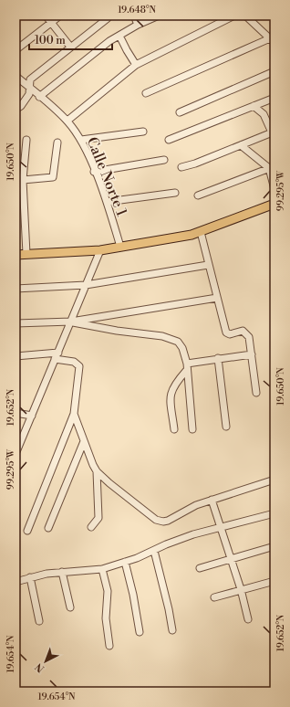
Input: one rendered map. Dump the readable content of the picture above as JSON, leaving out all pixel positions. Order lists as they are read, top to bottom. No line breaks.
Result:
{"streets":{"street":["Calle Norte 1"]},"scale_bar":"100 m","north":"bottom left","coordinates":["19.648°N","19.650°N","99.295°W","19.652°N","19.654°N"]}
